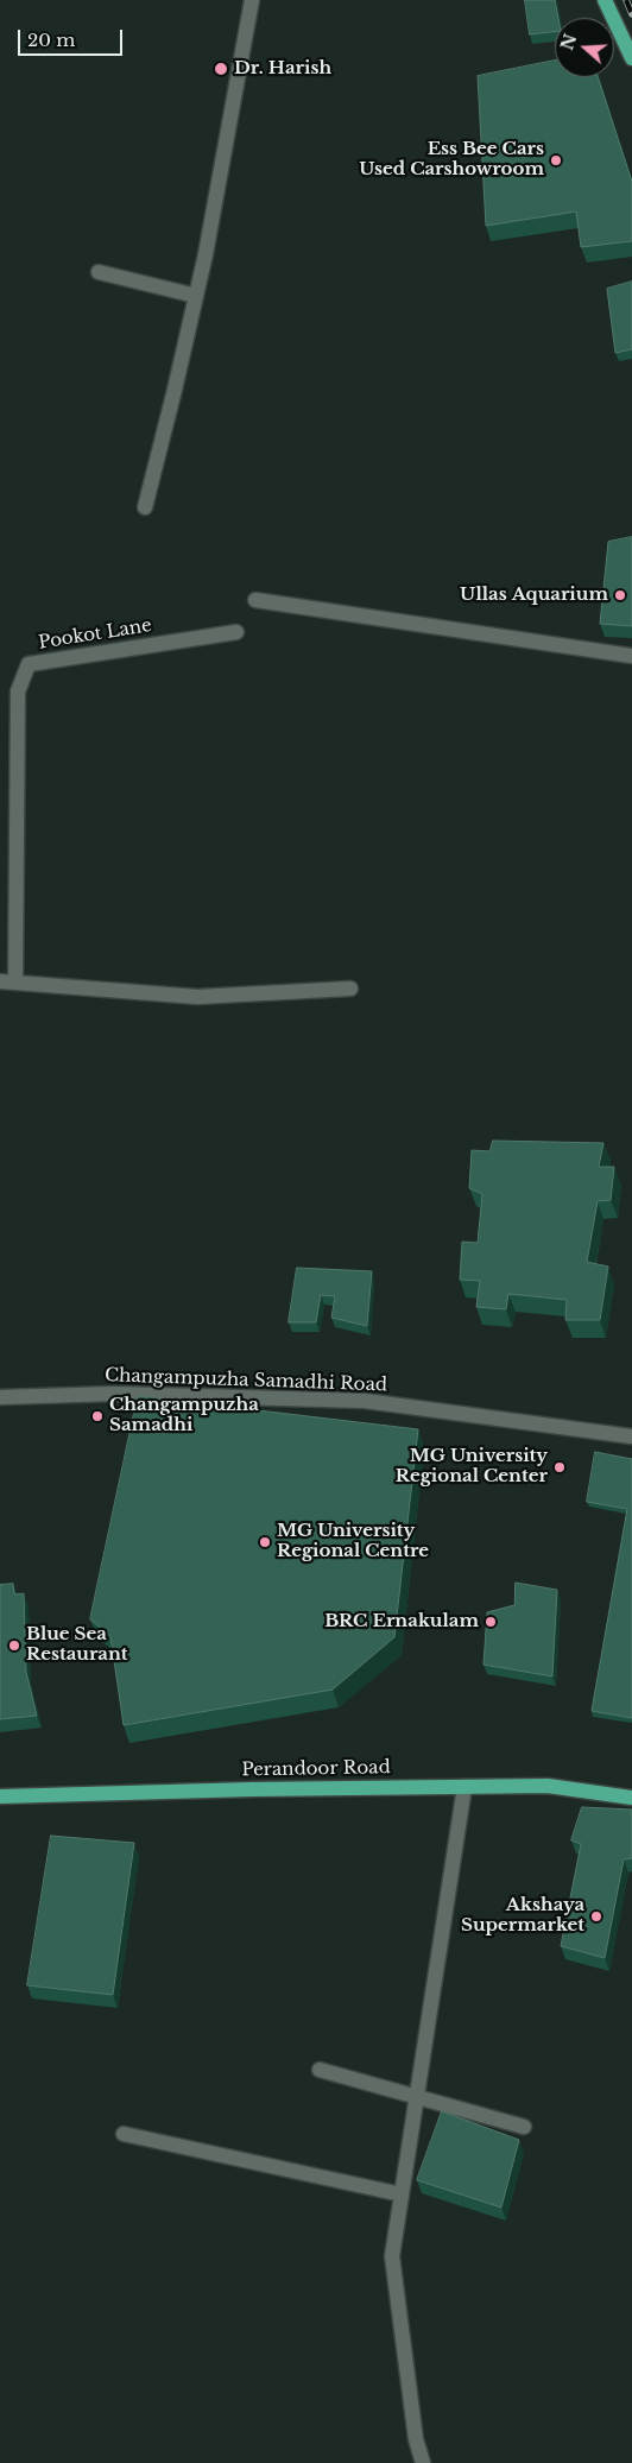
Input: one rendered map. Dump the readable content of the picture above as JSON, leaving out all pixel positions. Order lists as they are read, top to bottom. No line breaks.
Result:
{"streets":{"main road":["Perandoor Road"],"street":["Pookot Lane","Changampuzha Samadhi Road"]},"places":["Dr. Harish","Ess Bee Cars Used Carshowroom","Ullas Aquarium","Changampuzha Samadhi","MG University Regional Center","MG University Regional Centre","BRC Ernakulam","Blue Sea Restaurant","Akshaya Supermarket"],"scale_bar":"20 m","north":"left"}
